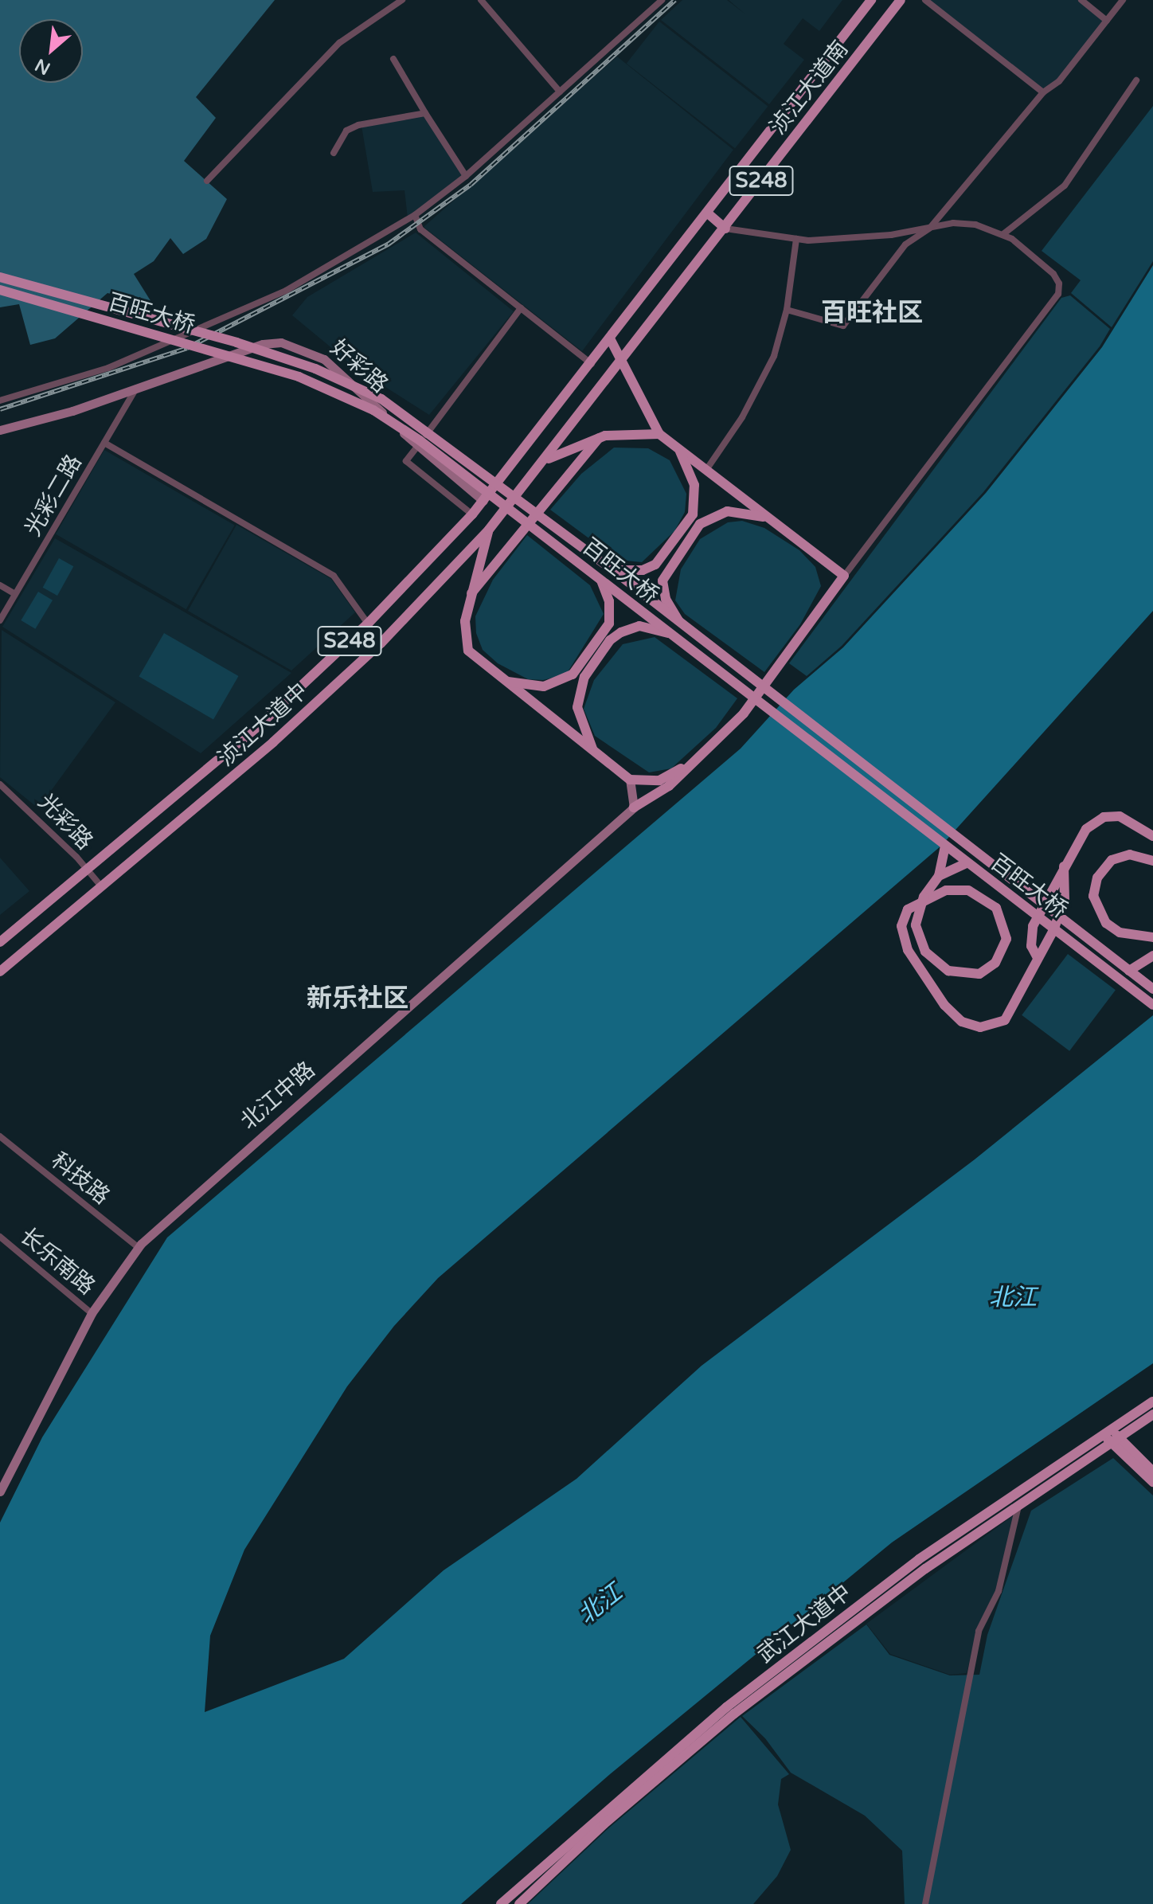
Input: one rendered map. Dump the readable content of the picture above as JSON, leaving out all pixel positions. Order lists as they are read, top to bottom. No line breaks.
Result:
{"streets":{"main road":["浈江大道南","S248","百旺大桥","浈江大道中","武江大道中"],"street":["好彩路","光彩二路","光彩路","北江中路","科技路","长乐南路"]},"crossings":[["浈江大道南","S248"],["浈江大道南","浈江大道中"],["好彩路","光彩二路"],["好彩路","浈江大道中"],["浈江大道中","光彩路"],["北江中路","科技路"],["北江中路","长乐南路"]],"districts":["百旺社区","新乐社区"],"water":["北江"],"north":"bottom left"}
